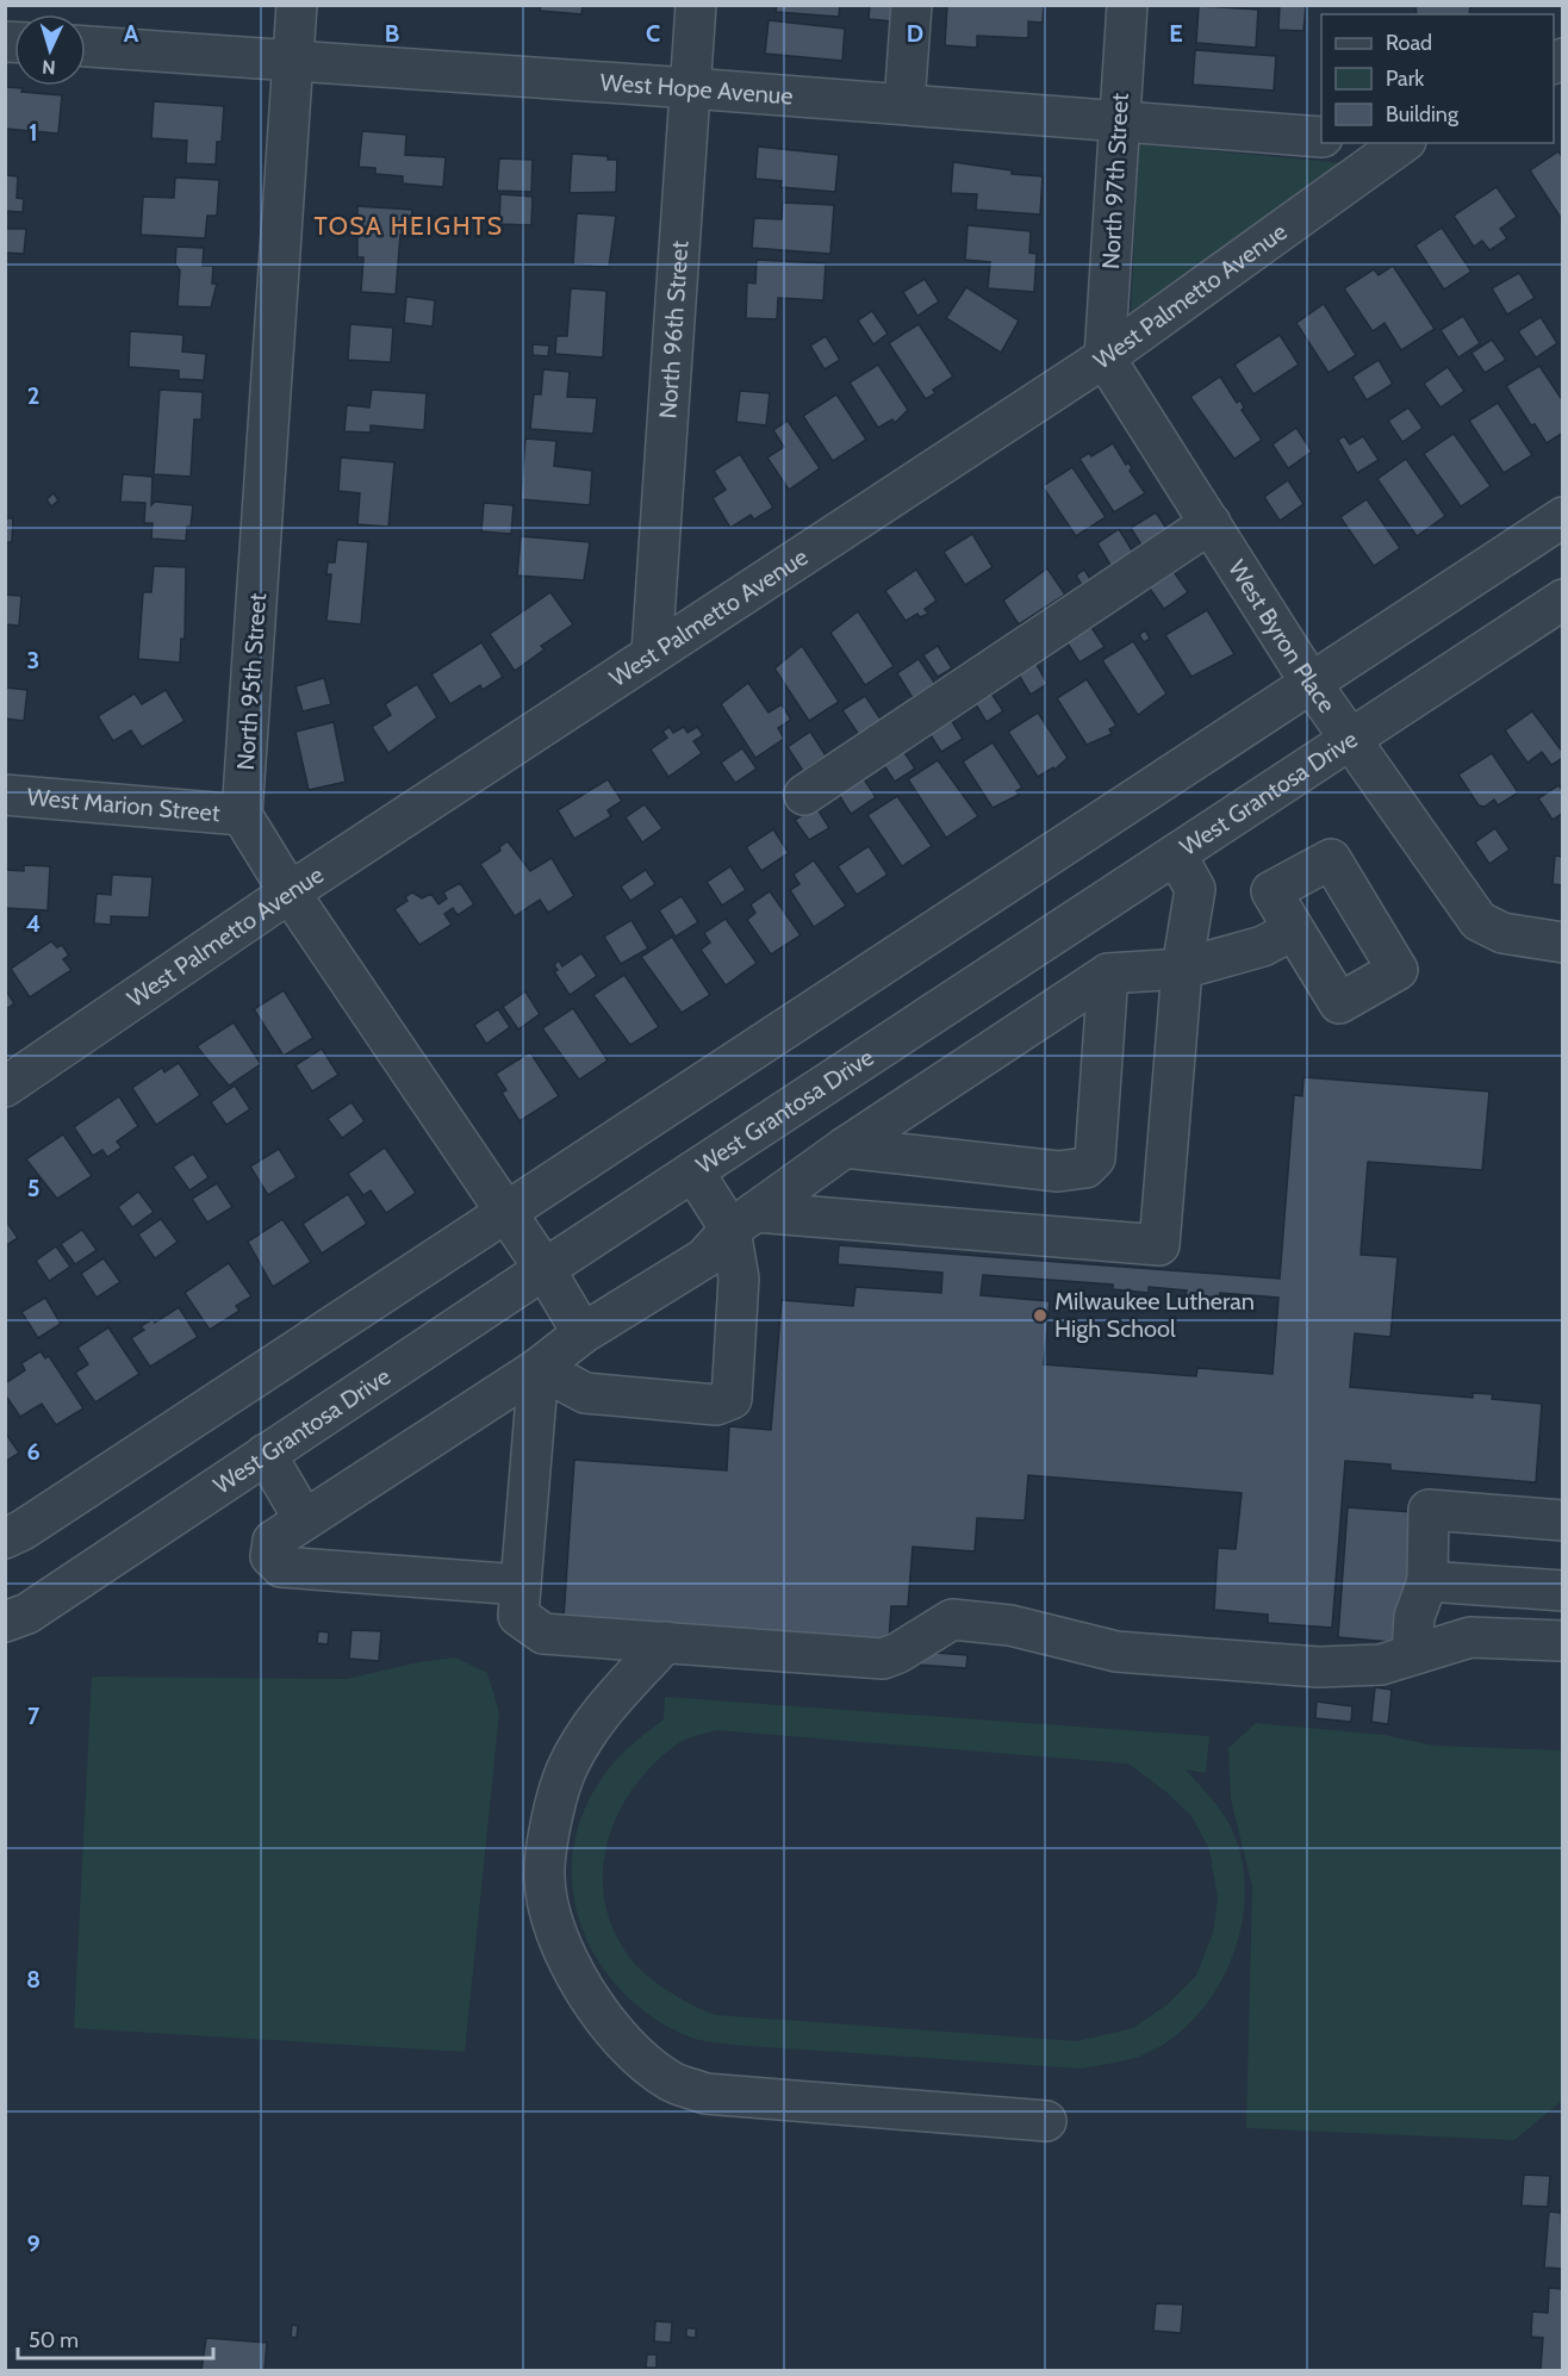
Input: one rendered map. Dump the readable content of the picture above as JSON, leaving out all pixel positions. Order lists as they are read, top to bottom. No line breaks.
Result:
{"streets":{"street":["West Hope Avenue","North 97th Street","West Palmetto Avenue","North 96th Street","West Byron Place","North 95th Street","West Grantosa Drive","West Marion Street"]},"crossings":[["West Hope Avenue","North 97th Street"],["West Hope Avenue","North 96th Street"],["West Hope Avenue","North 95th Street"],["North 97th Street","West Palmetto Avenue"],["North 97th Street","West Byron Place"],["West Palmetto Avenue","North 96th Street"],["West Palmetto Avenue","West Byron Place"],["West Byron Place","West Grantosa Drive"],["North 95th Street","West Marion Street"]],"districts":["TOSA HEIGHTS"],"places":["Milwaukee Lutheran High School"],"legend":["Road","Park","Building"],"scale_bar":"50 m","north":"bottom","grid":{"columns":["A","B","C","D","E"],"rows":["1","2","3","4","5","6","7","8","9"]}}
